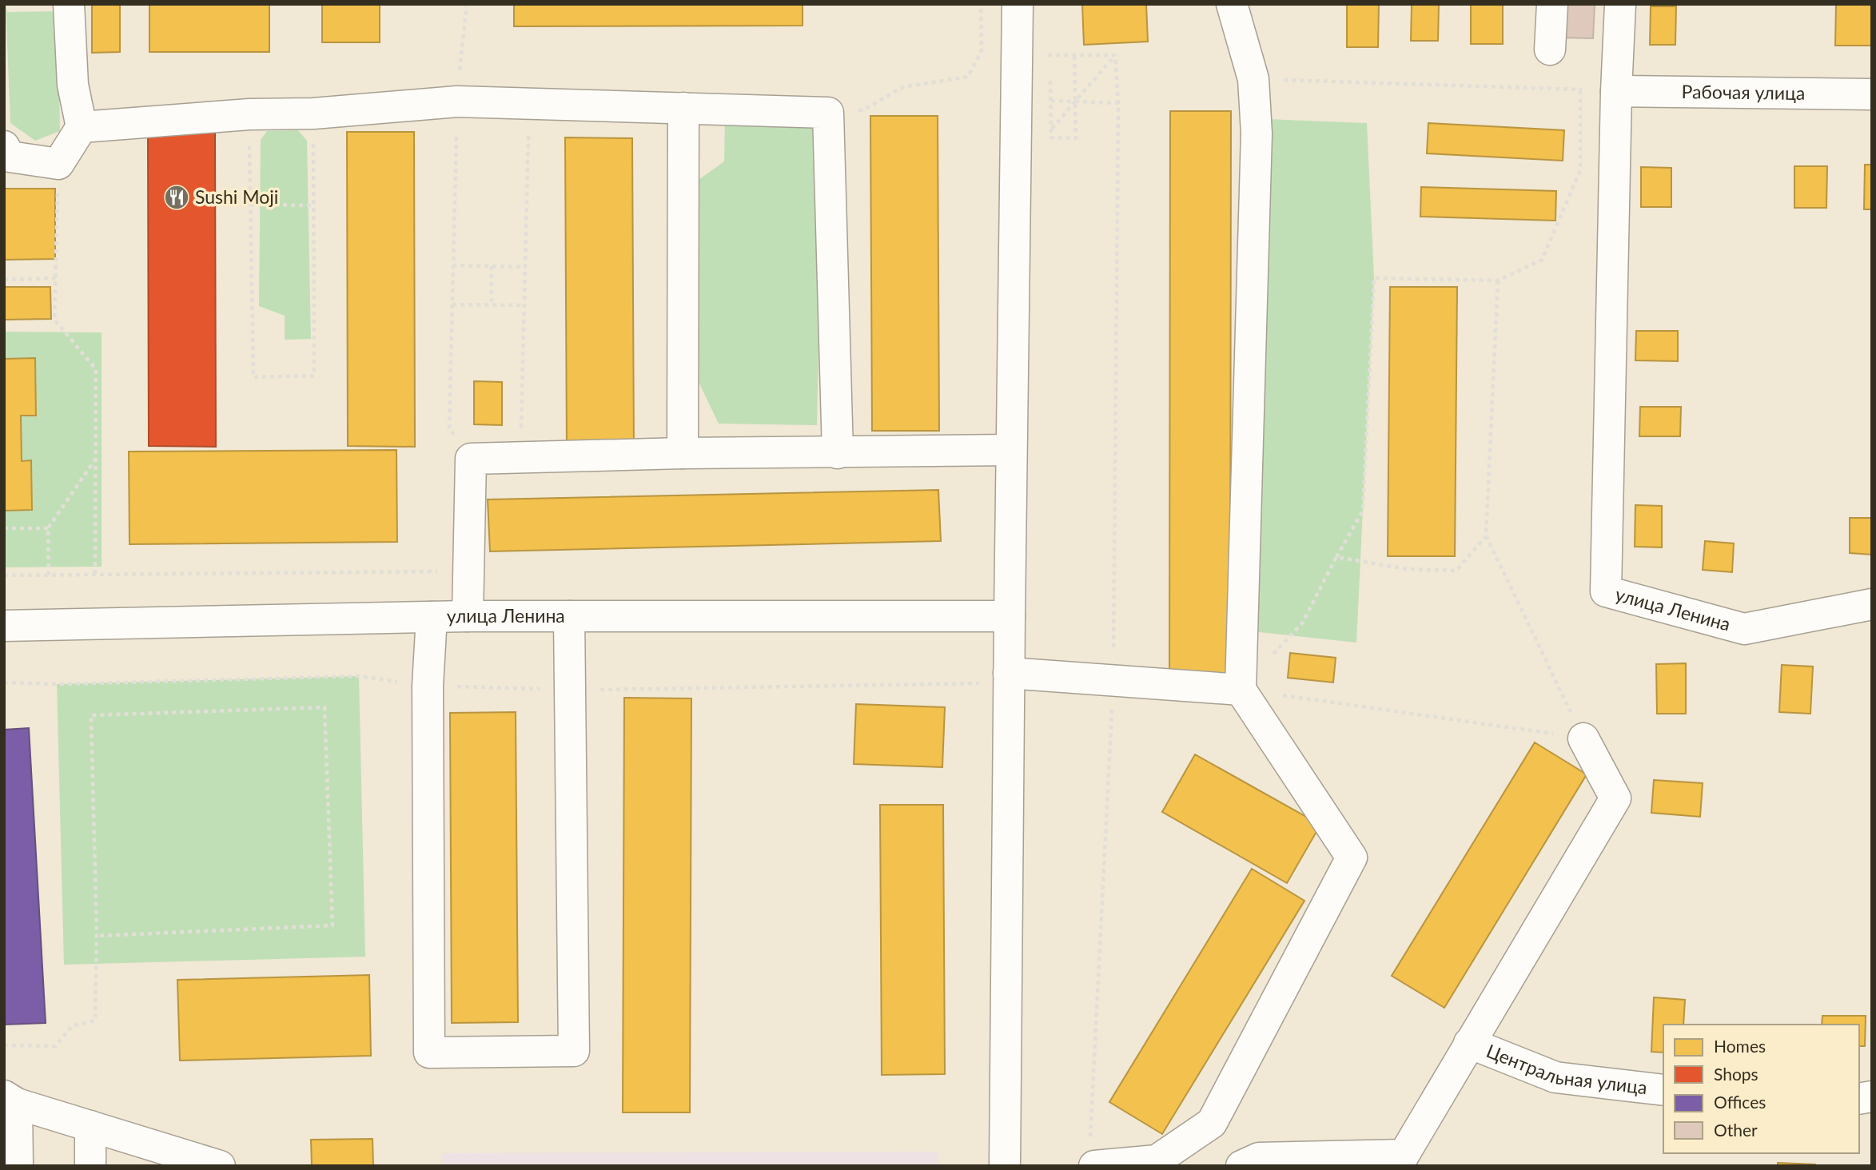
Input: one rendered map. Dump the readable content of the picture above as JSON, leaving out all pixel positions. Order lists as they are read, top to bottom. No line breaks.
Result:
{"streets":{"street":["Рабочая улица","улица Ленина","Центральная улица"]},"crossings":[["Рабочая улица","улица Ленина"]],"places":{"restaurant":["Sushi Moji"]},"legend":["Homes","Shops","Offices","Other"]}
